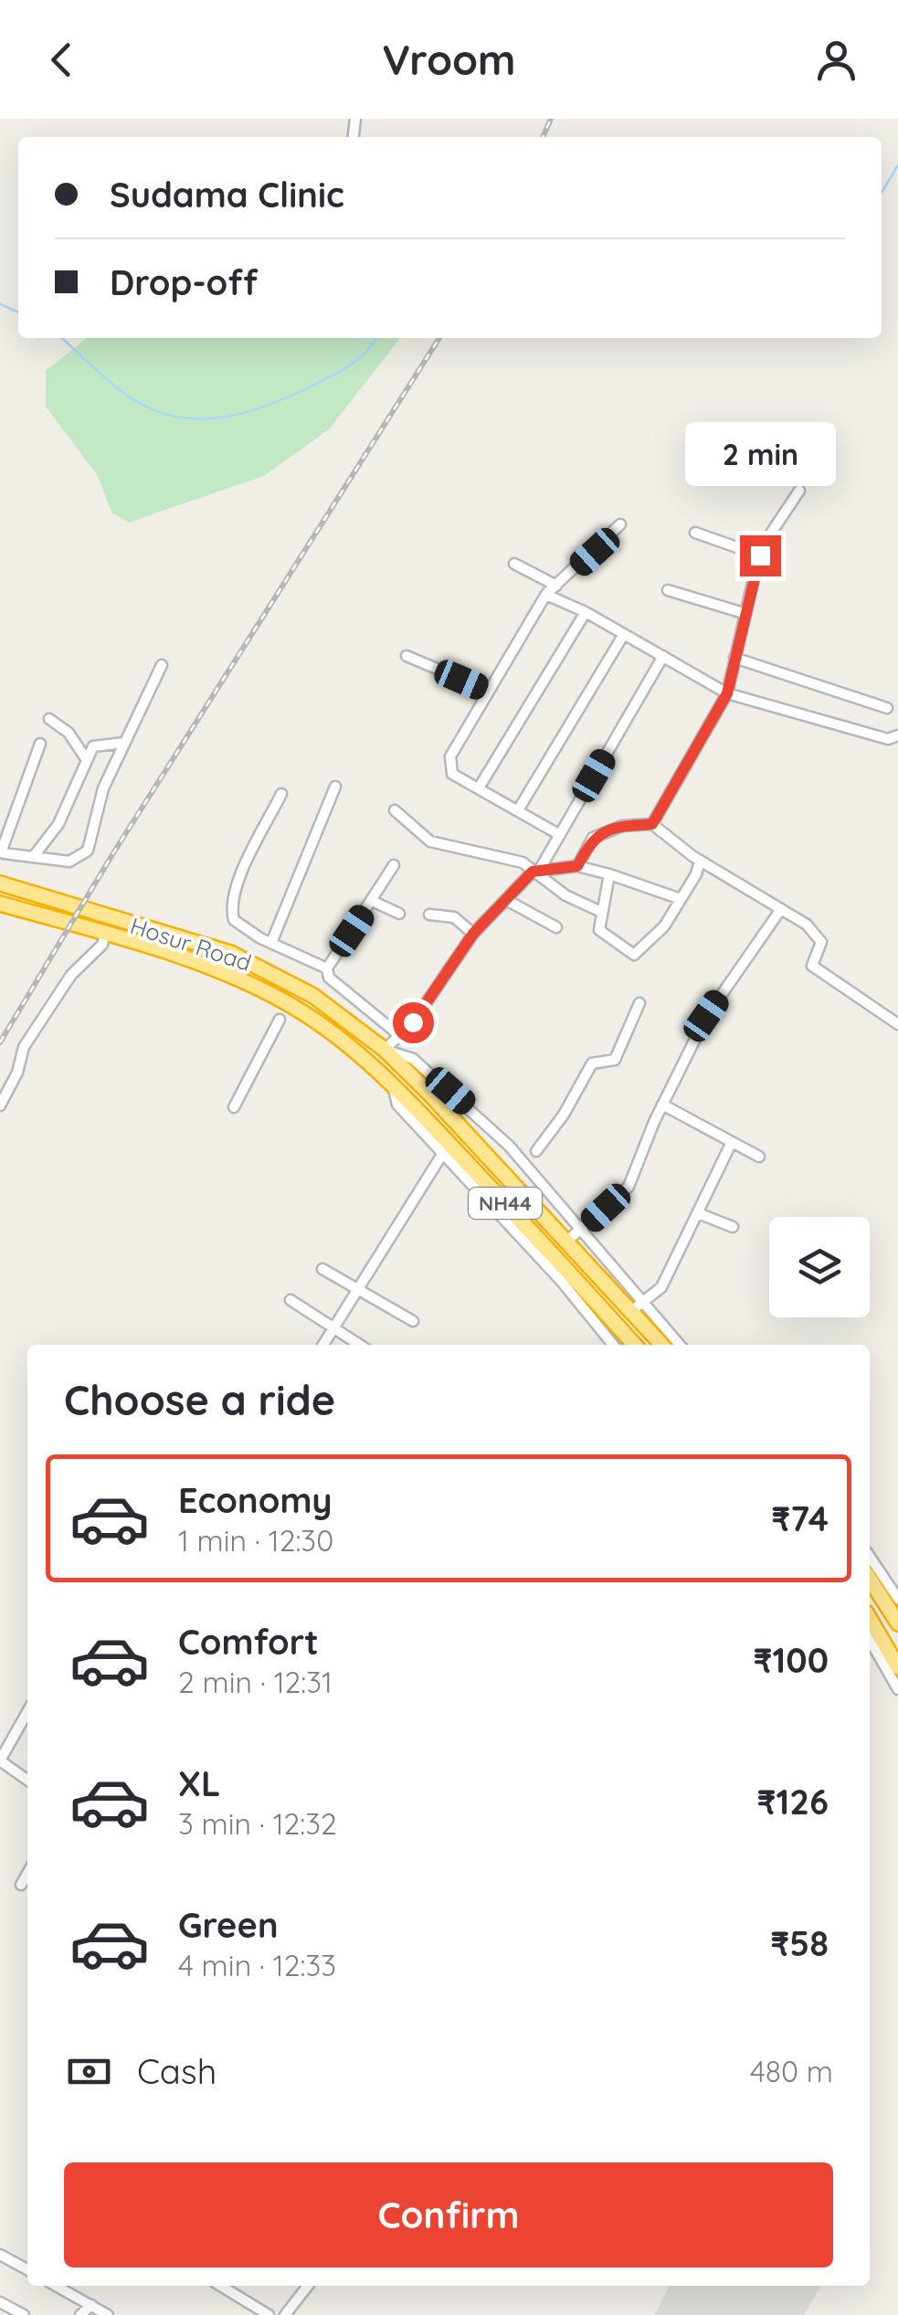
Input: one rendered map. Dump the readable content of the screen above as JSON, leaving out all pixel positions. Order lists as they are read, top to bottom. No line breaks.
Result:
{"streets":{"highway":["Hosur Road","NH44"]},"page":{"header":"Vroom","banner":["Sudama Clinic","Drop-off"],"bubble":"2 min","heading":"Choose a ride","list":[{"name":"Economy","note":"1 min · 12:30","value":"₹74"},{"name":"Comfort","note":"2 min · 12:31","value":"₹100"},{"name":"XL","note":"3 min · 12:32","value":"₹126"},{"name":"Green","note":"4 min · 12:33","value":"₹58"}],"pay":["Cash","480 m"],"buttons":"Confirm"}}
